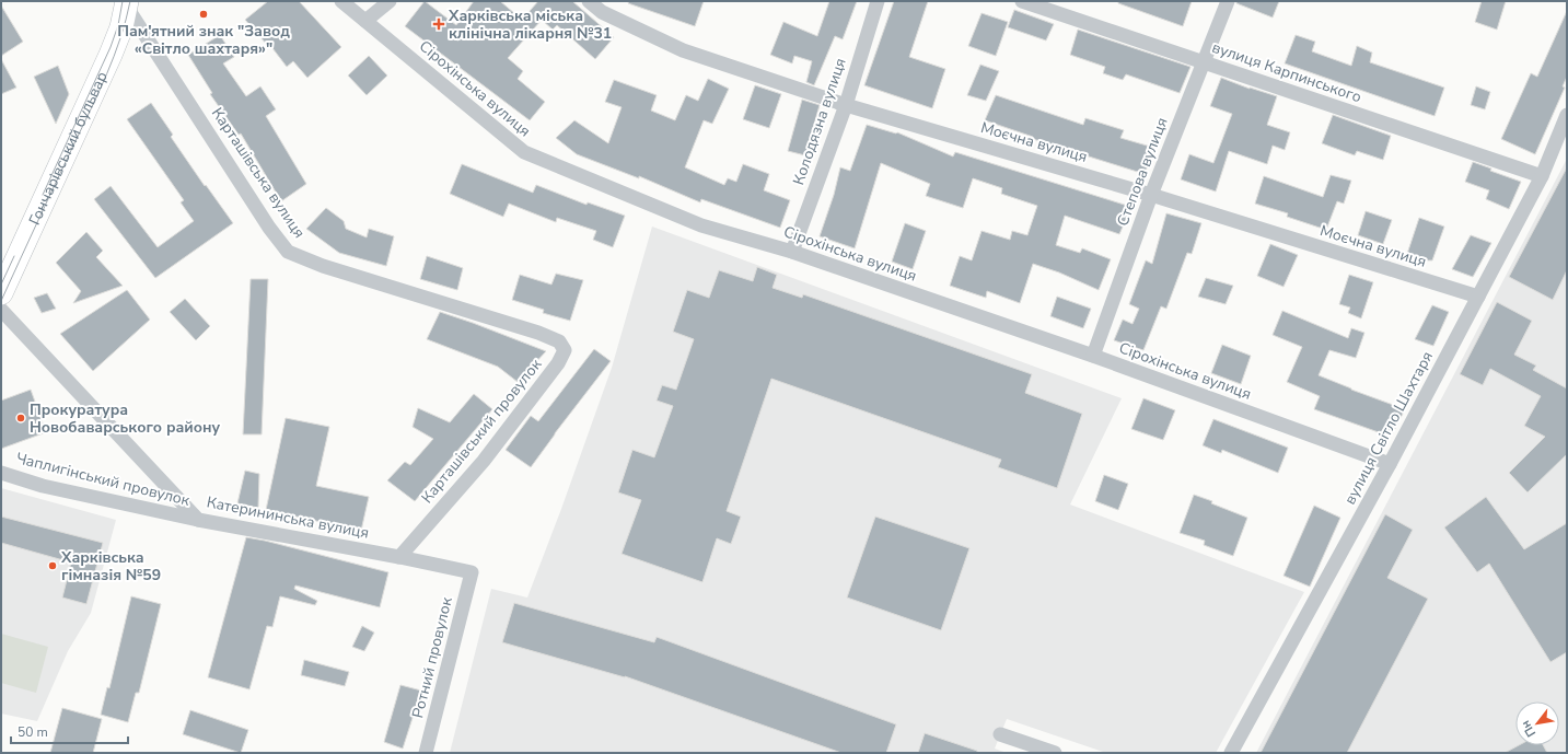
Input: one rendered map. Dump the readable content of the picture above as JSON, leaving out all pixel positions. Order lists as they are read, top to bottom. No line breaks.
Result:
{"streets":{"main road":["Гончарівський бульвар"],"street":["вулиця Карпинського","Сірохінська вулиця","Колодязна вулиця","Моєчна вулиця","Степова вулиця","Карташівська вулиця","вулиця Світло Шахтаря","Карташівський провулок","Чаплигінський провулок","Катерининська вулиця","Ротний провулок"]},"crossings":[["вулиця Карпинського","Степова вулиця"],["вулиця Карпинського","вулиця Світло Шахтаря"],["Сірохінська вулиця","Колодязна вулиця"],["Сірохінська вулиця","Степова вулиця"],["Сірохінська вулиця","вулиця Світло Шахтаря"],["Колодязна вулиця","Моєчна вулиця"],["Моєчна вулиця","Степова вулиця"],["Моєчна вулиця","вулиця Світло Шахтаря"],["Гончарівський бульвар","Карташівська вулиця"],["Карташівська вулиця","Карташівський провулок"],["Карташівський провулок","Катерининська вулиця"],["Чаплигінський провулок","Катерининська вулиця"],["Катерининська вулиця","Ротний провулок"]],"places":{"other":["Пам'ятний знак \"Завод «Світло шахтаря»\"","Прокуратура Новобаварського району","Харківська гімназія №59"],"health":["Харківська міська клінічна лікарня №31"]},"scale_bar":"50 m","north":"bottom left"}
